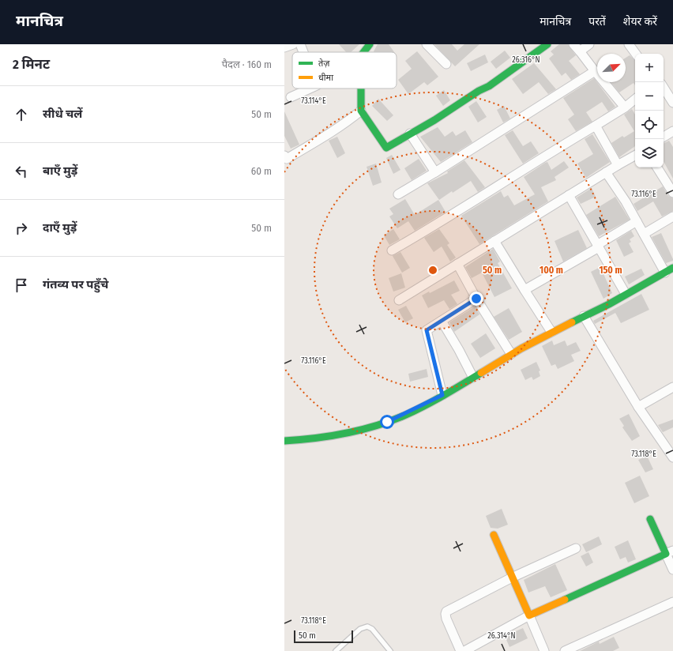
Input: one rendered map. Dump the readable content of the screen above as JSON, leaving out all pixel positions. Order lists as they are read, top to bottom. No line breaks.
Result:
{"legend":["तेज़","धीमा"],"scale_bar":"50 m","north":"top right","page":{"header":"मानचित्र","nav":["मानचित्र","परतें","शेयर करें"],"heading":["2 मिनट","पैदल · 160 m"],"map_buttons":["+","−"],"list":[["सीधे चलें","50 m"],["बाएँ मुड़ें","60 m"],["दाएँ मुड़ें","50 m"],"गंतव्य पर पहुँचे"],"scale":"50 m"},"coordinates":["26.316°N","73.114°E","73.116°E","73.118°E","26.314°N"],"rings":["50 m","100 m","150 m"]}
